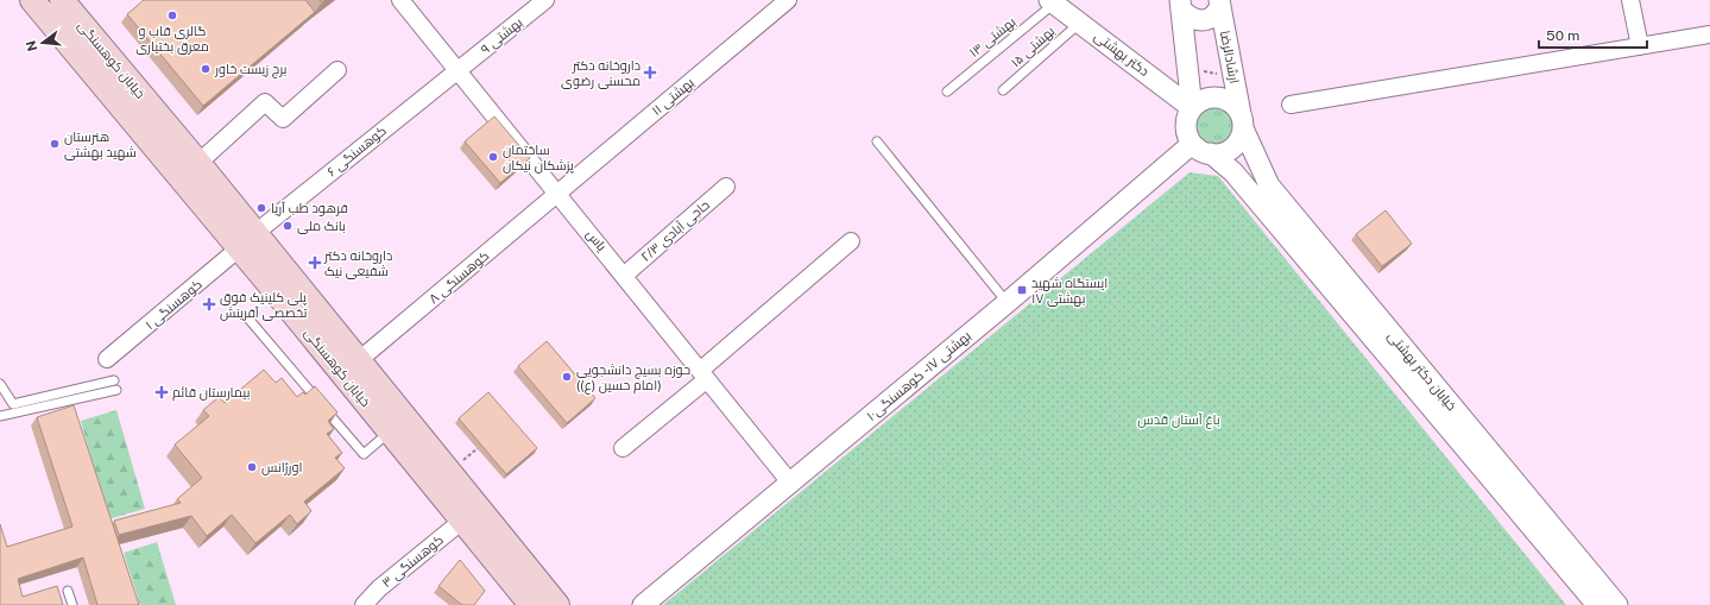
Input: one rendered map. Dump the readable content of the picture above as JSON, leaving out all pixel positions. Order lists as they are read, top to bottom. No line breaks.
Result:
{"streets":{"main road":["خیابان کوهسنگی"],"street":["بهشتی ۹","دکتر بهشتی","ارشادالرضا","بهشتی ۱۱","کوهسنگی ۶","حاجی آبادی ۲/۳","یاس","کوهسنگی ۸","کوهسنگی ۱","خیابان دکتر بهشتی","بهشتی ۱۷ - کوهسنگی۱۰","کوهسنگی ۳"],"lane":["بهشتی ۱۳","بهشتی ۱۵"]},"crossings":[["بهشتی ۹","کوهسنگی ۶"],["بهشتی ۹","یاس"],["بهشتی ۱۳","دکتر بهشتی"],["بهشتی ۱۵","دکتر بهشتی"],["دکتر بهشتی","ارشادالرضا"],["دکتر بهشتی","خیابان دکتر بهشتی"],["دکتر بهشتی","بهشتی ۱۷ - کوهسنگی۱۰"],["ارشادالرضا","خیابان دکتر بهشتی"],["ارشادالرضا","بهشتی ۱۷ - کوهسنگی۱۰"],["خیابان کوهسنگی","کوهسنگی ۶"],["خیابان کوهسنگی","کوهسنگی ۸"],["خیابان کوهسنگی","کوهسنگی ۱"],["خیابان کوهسنگی","کوهسنگی ۳"],["بهشتی ۱۱","یاس"],["بهشتی ۱۱","کوهسنگی ۸"],["کوهسنگی ۶","یاس"],["کوهسنگی ۶","کوهسنگی ۱"],["حاجی آبادی ۲/۳","یاس"],["یاس","کوهسنگی ۸"],["یاس","بهشتی ۱۷ - کوهسنگی۱۰"],["خیابان دکتر بهشتی","بهشتی ۱۷ - کوهسنگی۱۰"]],"parks":["باغ آستان قدس"],"places":{"other":["گالری قاب و معرق بختیاری","برج زیست خاور","هنرستان شهید بهشتی","ساختمان پزشکان نیکان","فرهود طب آریا","بانک ملی","حوزه بسیج دانشجویی (امام حسین (ع))","اورژانس"],"health":["داروخانه دکتر محسنی رضوی","داروخانه دکتر شفیعی نیک","پلی کلینیک فوق تخصصی آفرینش","بیمارستان قائم"],"transit":["ایستگاه شهید بهشتی ۱۷"]},"scale_bar":"50 m","north":"left"}
